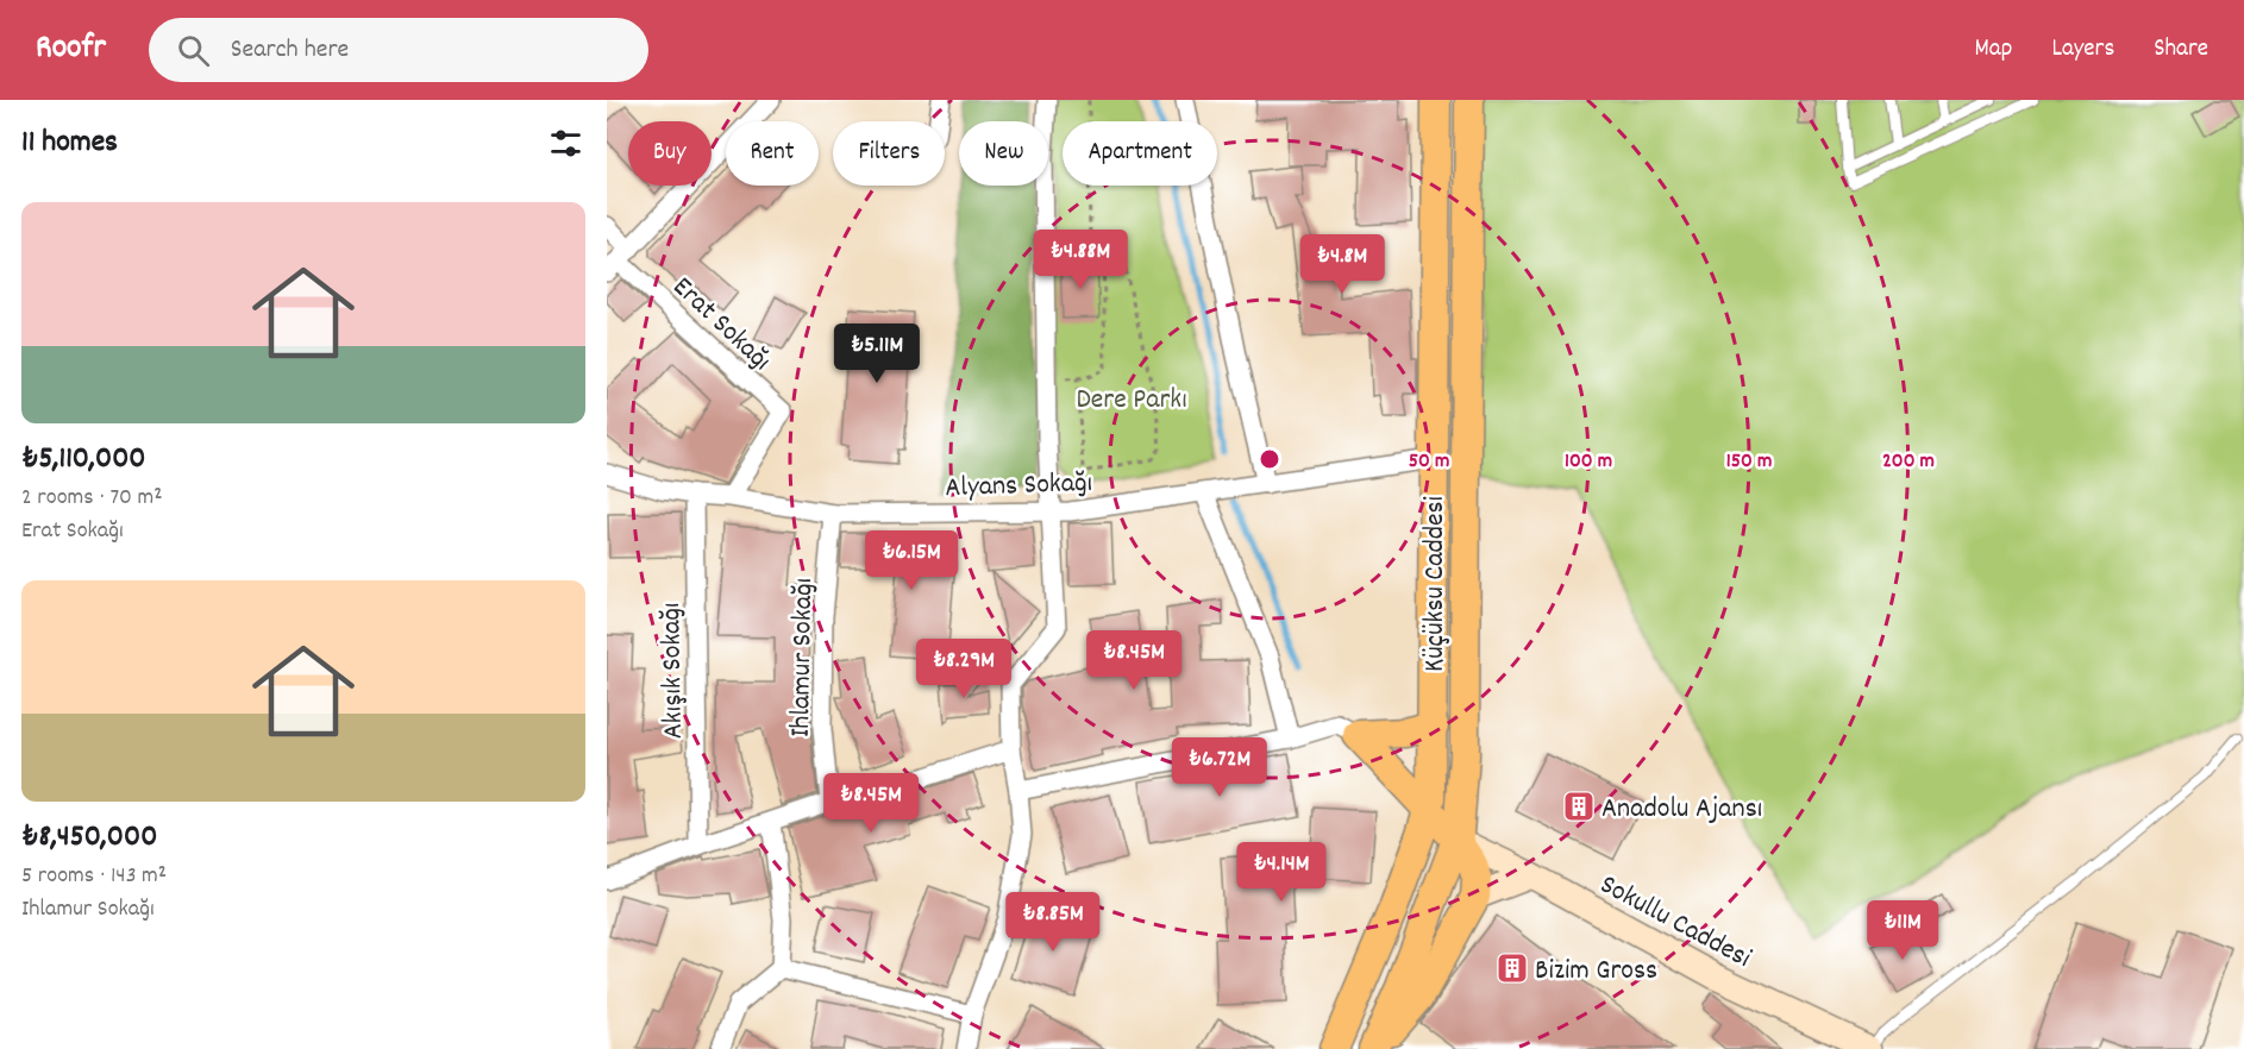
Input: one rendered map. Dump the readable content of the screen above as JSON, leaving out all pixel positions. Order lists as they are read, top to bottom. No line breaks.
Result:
{"streets":{"main road":["Küçüksu Caddesi"],"street":["Erat Sokağı","Alyans Sokağı","Ihlamur Sokağı","Akışık Sokağı","Sokullu Caddesi"]},"crossings":[["Erat Sokağı","Alyans Sokağı"],["Alyans Sokağı","Küçüksu Caddesi"],["Alyans Sokağı","Ihlamur Sokağı"],["Alyans Sokağı","Akışık Sokağı"],["Küçüksu Caddesi","Sokullu Caddesi"]],"parks":["Dere Parkı"],"places":{"building":["Anadolu Ajansı","Bizim Gross"]},"page":{"header":"Roofr","search":"Search here","nav":["Map","Layers","Share"],"heading":"11 homes","chip":["Buy","Rent","Filters","New","Apartment"],"list":[{"name":"₺5,110,000","note":"2 rooms · 70 m² · Erat Sokağı"},{"name":"₺8,450,000","note":"5 rooms · 143 m² · Ihlamur Sokağı"}],"price":["₺4.88M","₺4.8M","₺5.11M","₺6.15M","₺8.45M","₺8.29M","₺6.72M","₺8.45M","₺4.14M","₺8.85M","₺11M"]},"rings":["50 m","100 m","150 m","200 m"]}
